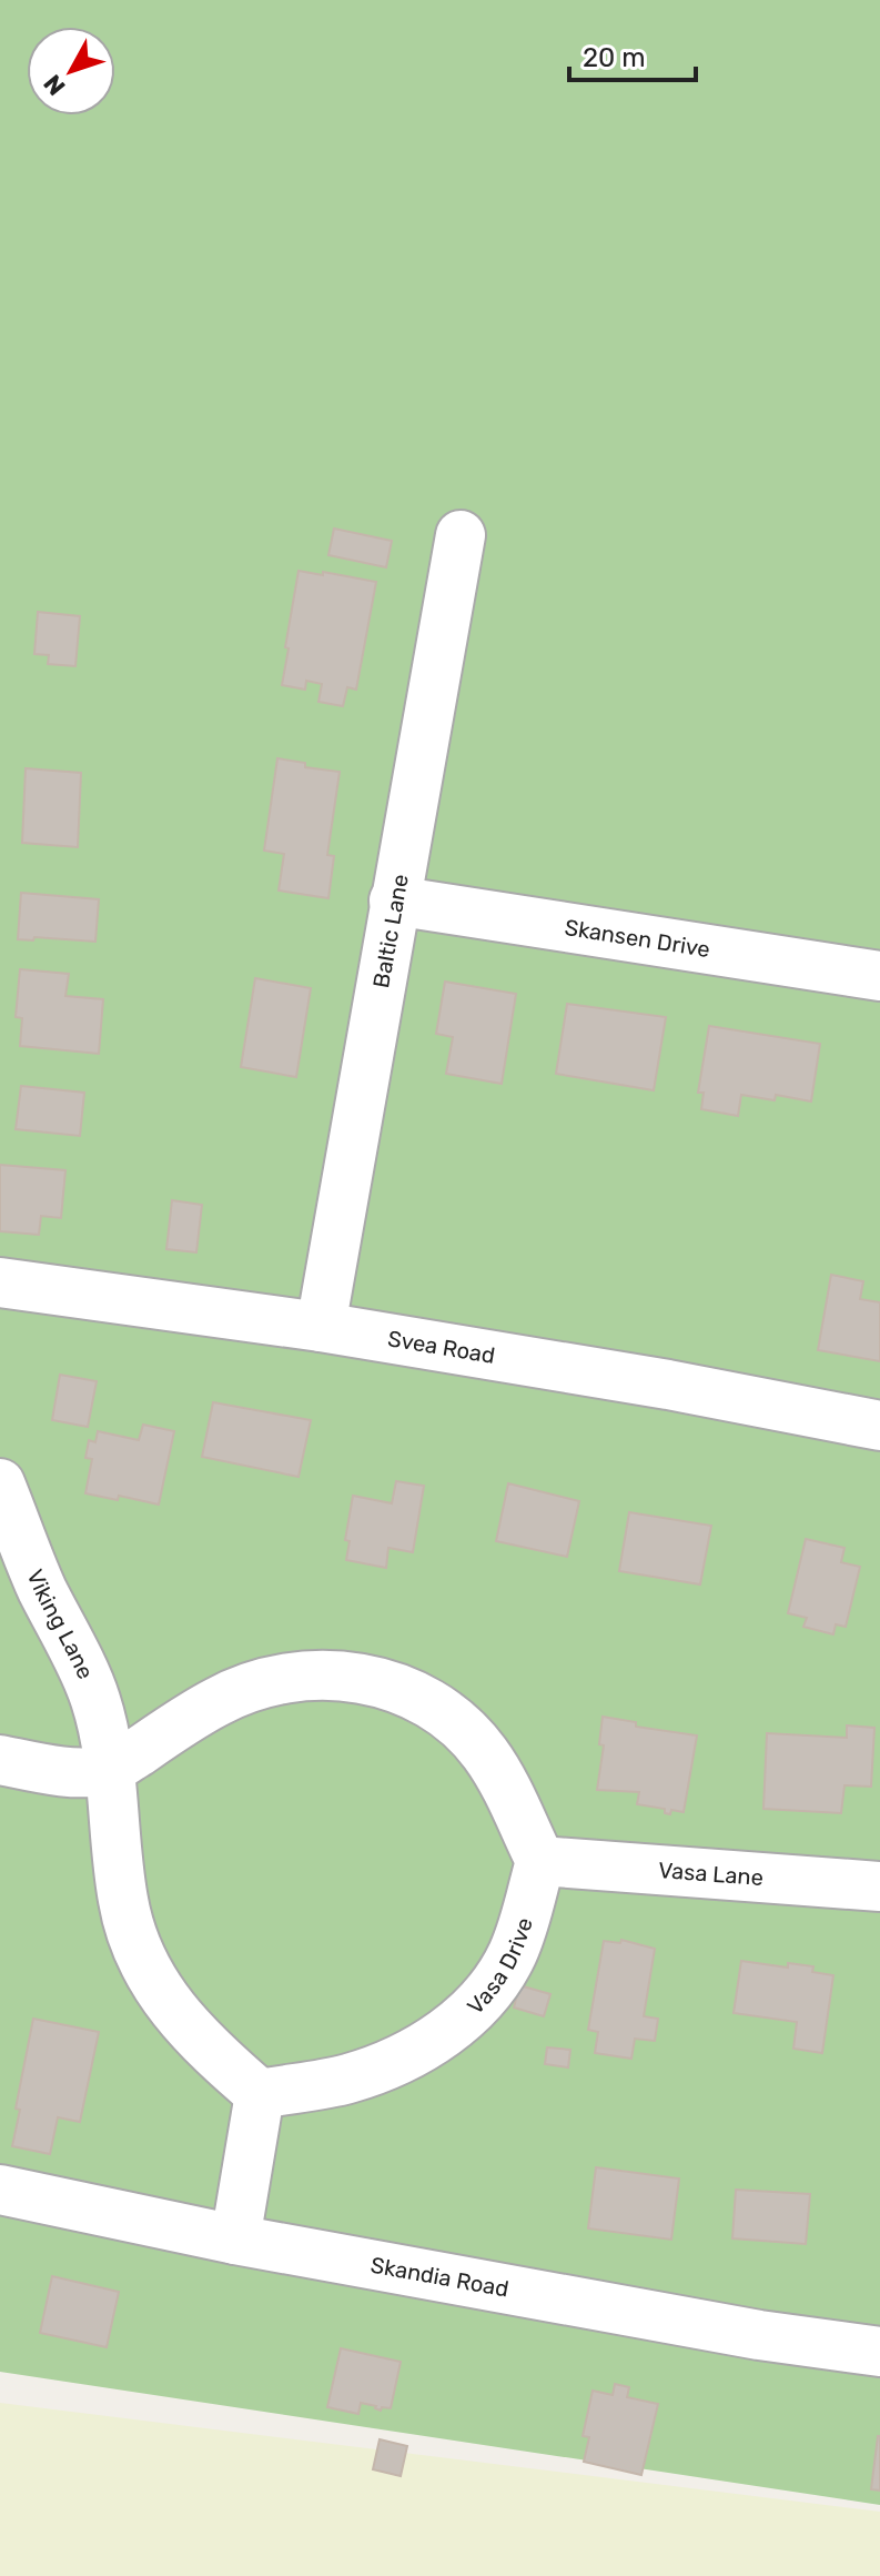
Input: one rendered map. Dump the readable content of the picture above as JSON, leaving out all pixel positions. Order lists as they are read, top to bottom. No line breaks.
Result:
{"streets":{"street":["Baltic Lane","Skansen Drive","Svea Road","Viking Lane","Vasa Lane","Vasa Drive","Skandia Road"]},"crossings":[["Baltic Lane","Skansen Drive"],["Baltic Lane","Svea Road"],["Vasa Lane","Vasa Drive"]],"scale_bar":"20 m","north":"bottom left"}
